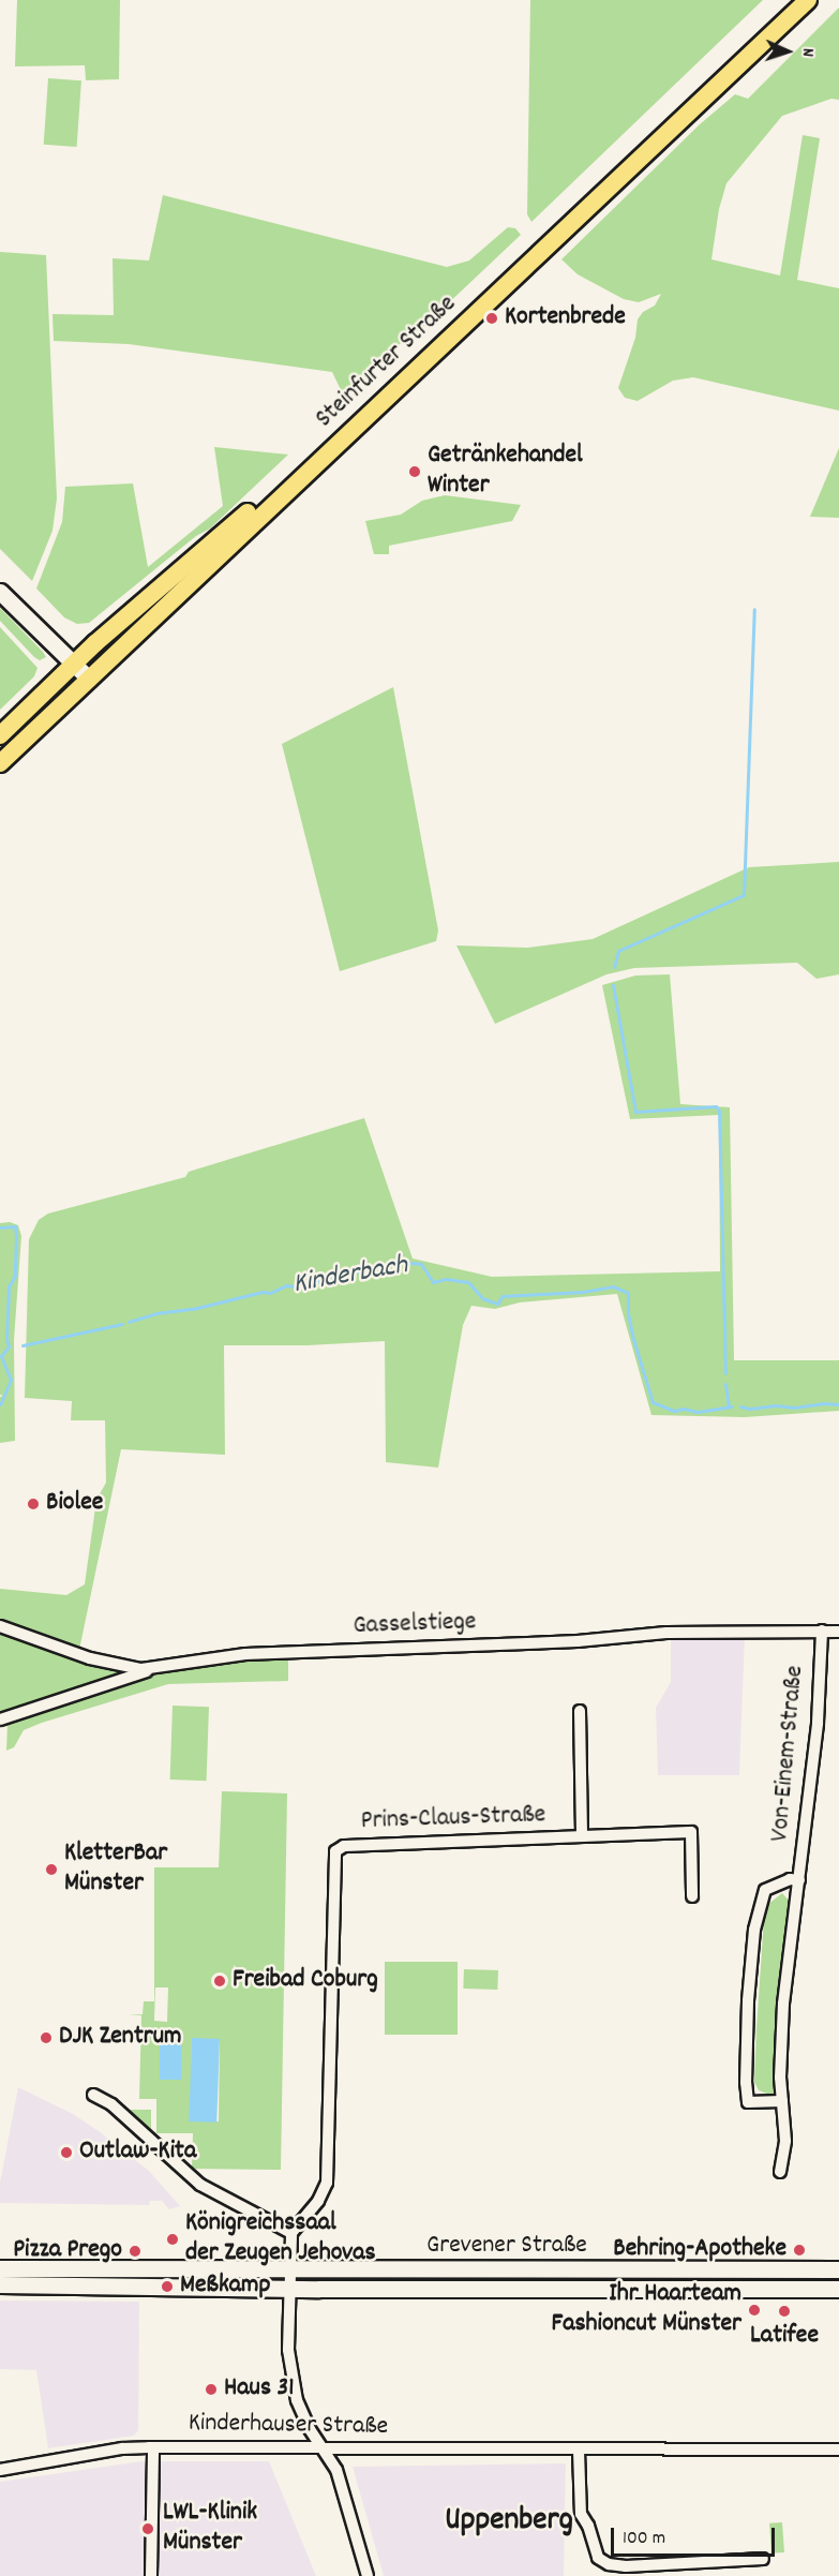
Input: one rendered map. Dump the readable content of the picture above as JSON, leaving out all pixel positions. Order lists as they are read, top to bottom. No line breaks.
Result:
{"streets":{"main road":["Steinfurter Straße","Grevener Straße"],"street":["Gasselstiege","Von-Einem-Straße","Prins-Claus-Straße","Kinderhauser Straße"]},"crossings":[["Gasselstiege","Von-Einem-Straße"]],"districts":["Uppenberg"],"water":["Kinderbach"],"places":["Kortenbrede","Getränkehandel Winter","Biolee","KletterBar Münster","Freibad Coburg","DJK Zentrum","Outlaw-Kita","Königreichssaal der Zeugen Jehovas","Behring-Apotheke","Pizza Prego","Meßkamp","Ihr Haarteam Fashioncut Münster","Latifee","Haus 31","LWL-Klinik Münster"],"scale_bar":"100 m","north":"right"}
